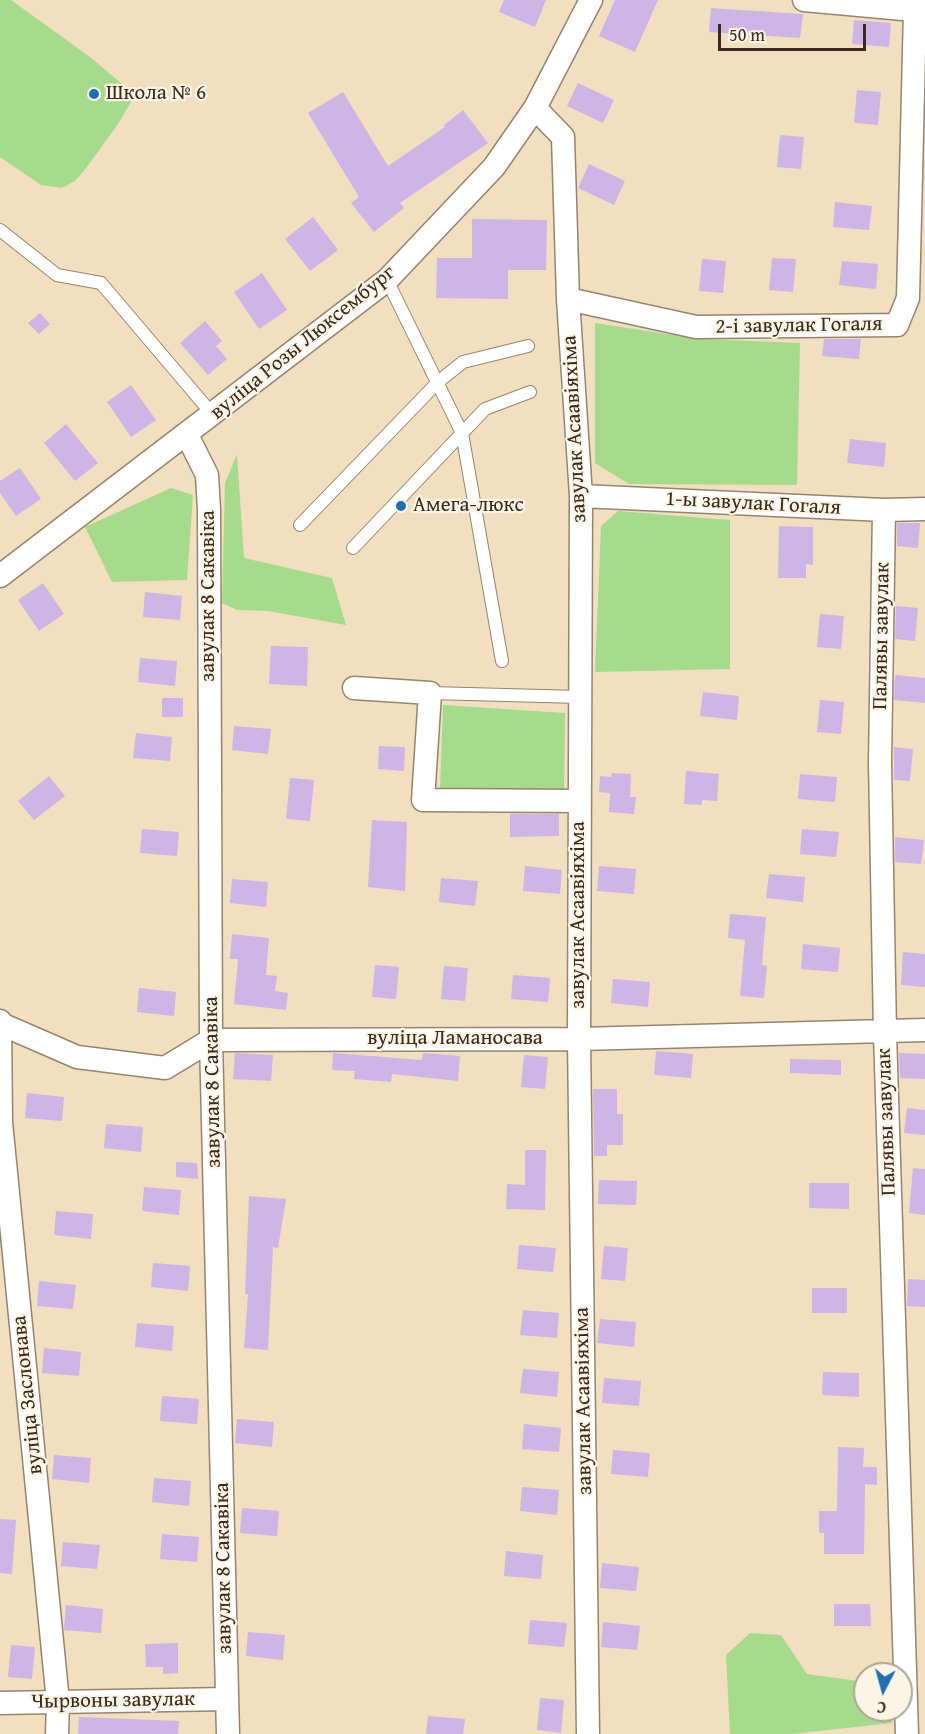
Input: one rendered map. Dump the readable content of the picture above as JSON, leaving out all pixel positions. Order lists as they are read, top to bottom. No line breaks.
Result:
{"streets":{"street":["2-і завулак Гогаля","вуліца Розы Люксембург","завулак Асаавіяхіма","1-ы завулак Гогаля","завулак 8 Сакавіка","Палявы завулак","вуліца Ламаносава","вуліца Заслонава","Чырвоны завулак"]},"crossings":[["2-і завулак Гогаля","завулак Асаавіяхіма"],["вуліца Розы Люксембург","завулак Асаавіяхіма"],["вуліца Розы Люксембург","завулак 8 Сакавіка"],["завулак Асаавіяхіма","1-ы завулак Гогаля"],["завулак Асаавіяхіма","вуліца Ламаносава"],["1-ы завулак Гогаля","Палявы завулак"],["завулак 8 Сакавіка","вуліца Ламаносава"],["завулак 8 Сакавіка","Чырвоны завулак"],["Палявы завулак","вуліца Ламаносава"],["вуліца Заслонава","Чырвоны завулак"]],"places":["Школа № 6","Амега-люкс"],"scale_bar":"50 m","north":"bottom"}
